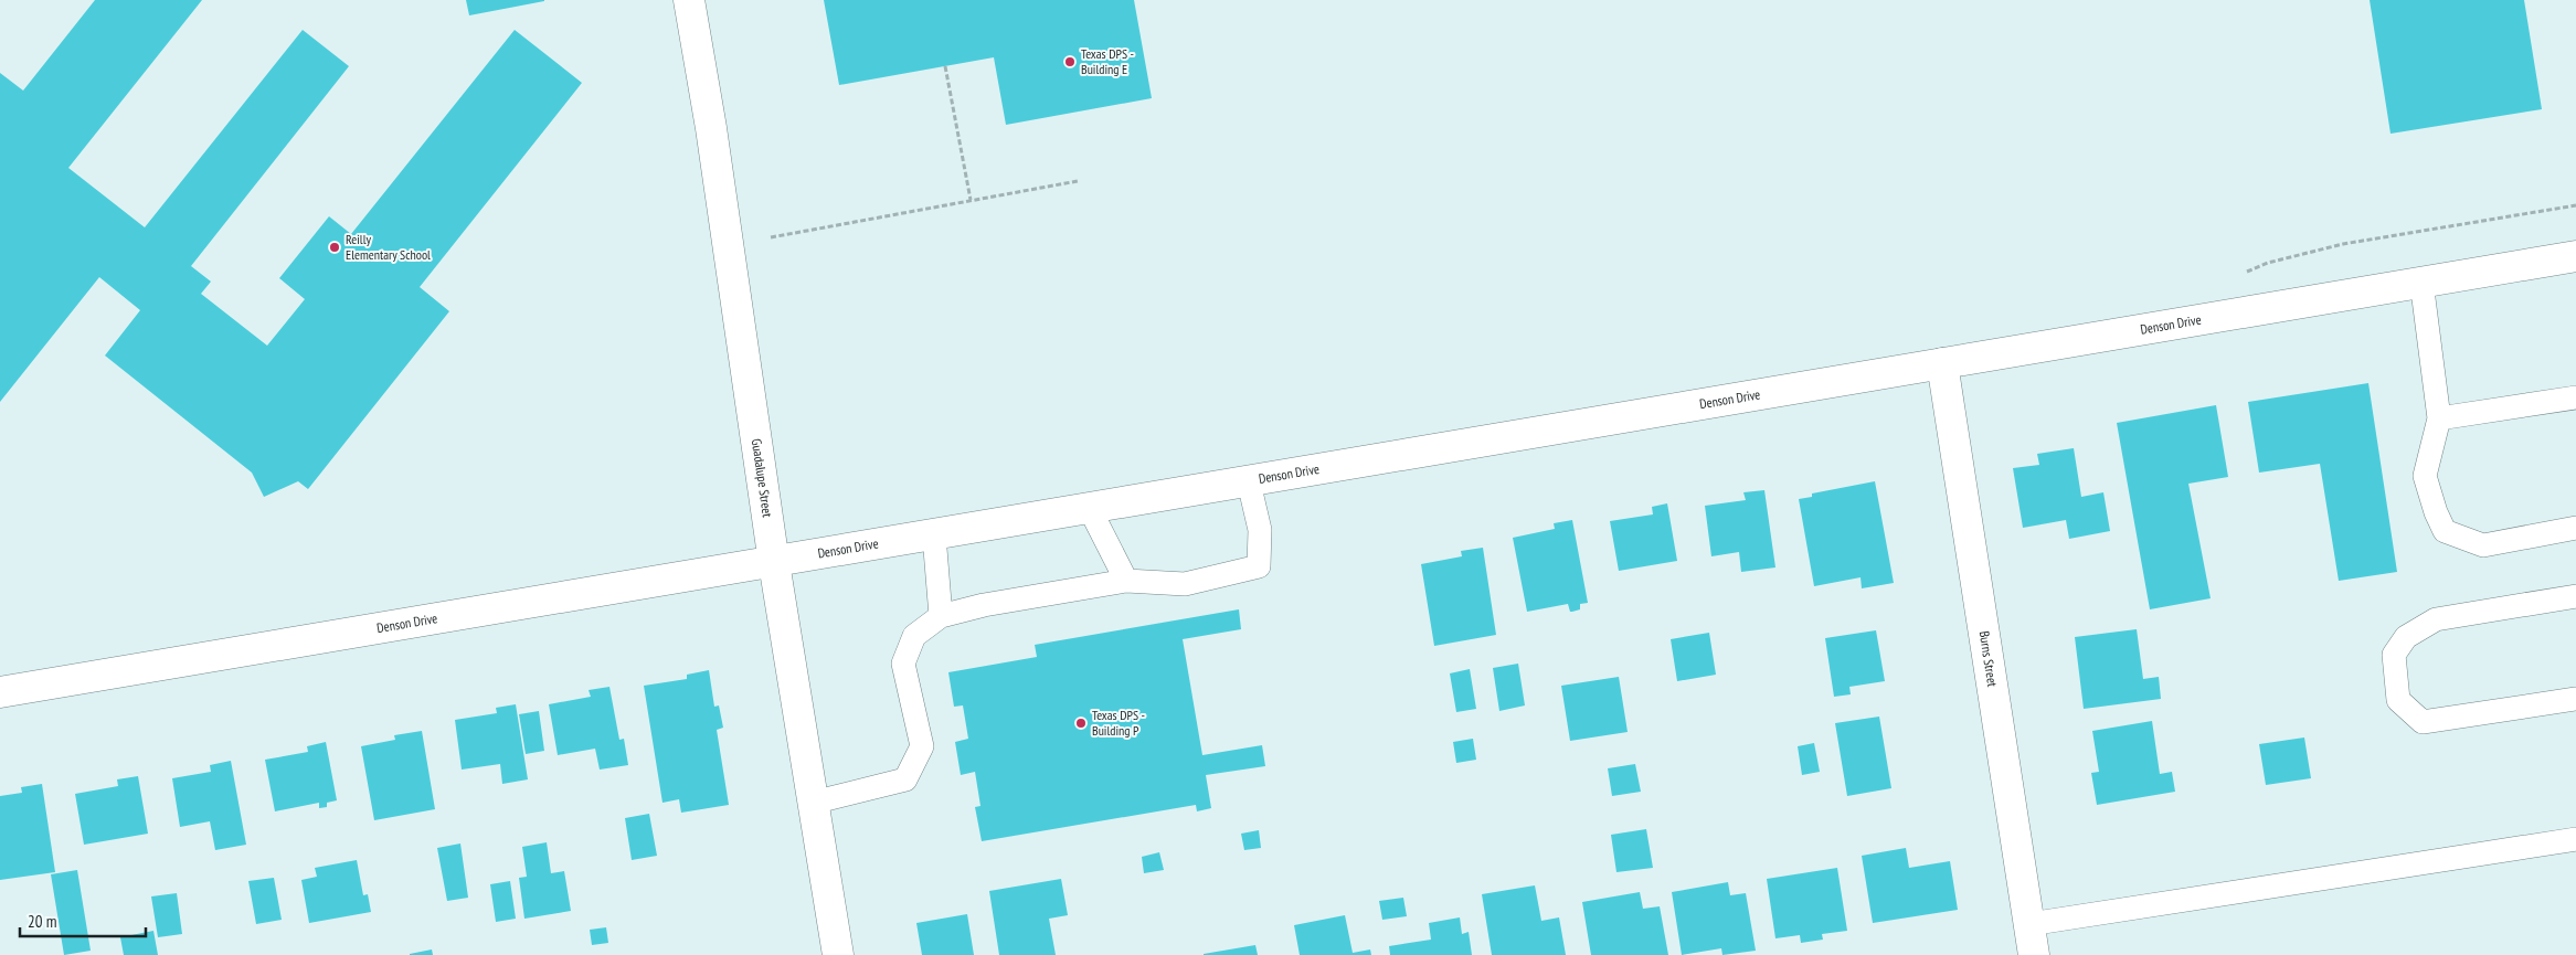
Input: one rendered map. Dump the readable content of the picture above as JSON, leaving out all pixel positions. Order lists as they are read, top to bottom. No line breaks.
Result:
{"streets":{"street":["Denson Drive","Guadalupe Street","Burns Street"]},"crossings":[["Denson Drive","Guadalupe Street"],["Denson Drive","Burns Street"]],"places":["Texas DPS - Building E","Reilly Elementary School","Texas DPS - Building P"],"scale_bar":"20 m"}
